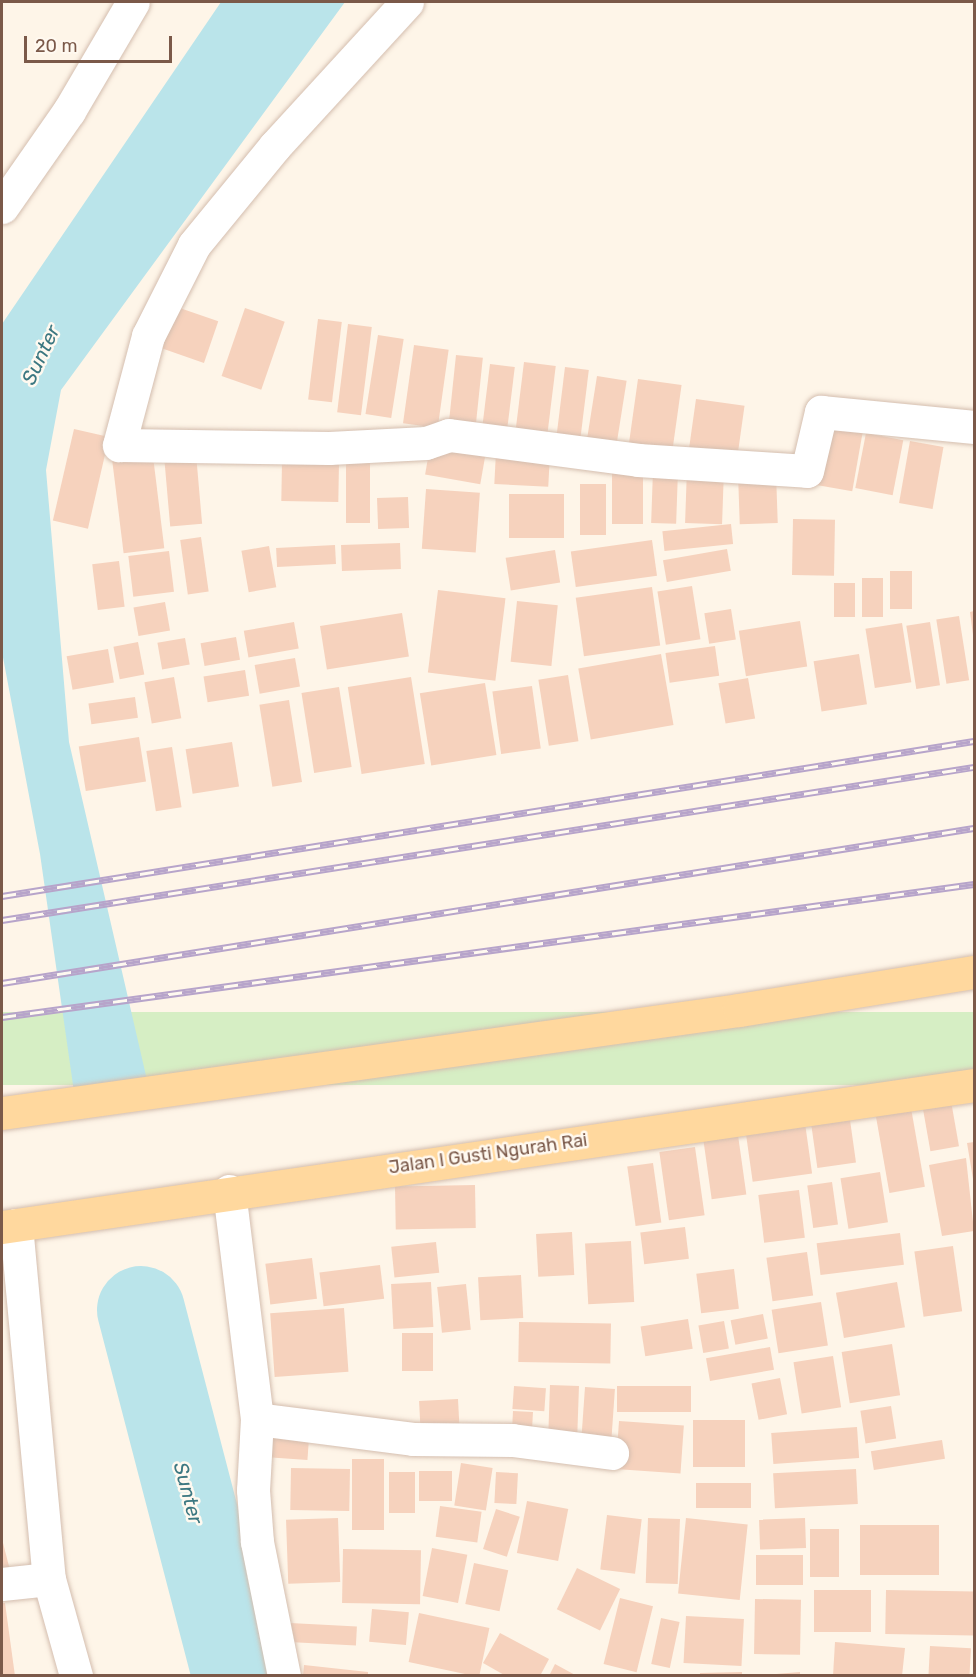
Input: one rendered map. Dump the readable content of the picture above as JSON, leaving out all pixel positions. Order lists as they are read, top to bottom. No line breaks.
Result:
{"streets":{"main road":["Jalan I Gusti Ngurah Rai"]},"water":["Sunter"],"scale_bar":"20 m"}
